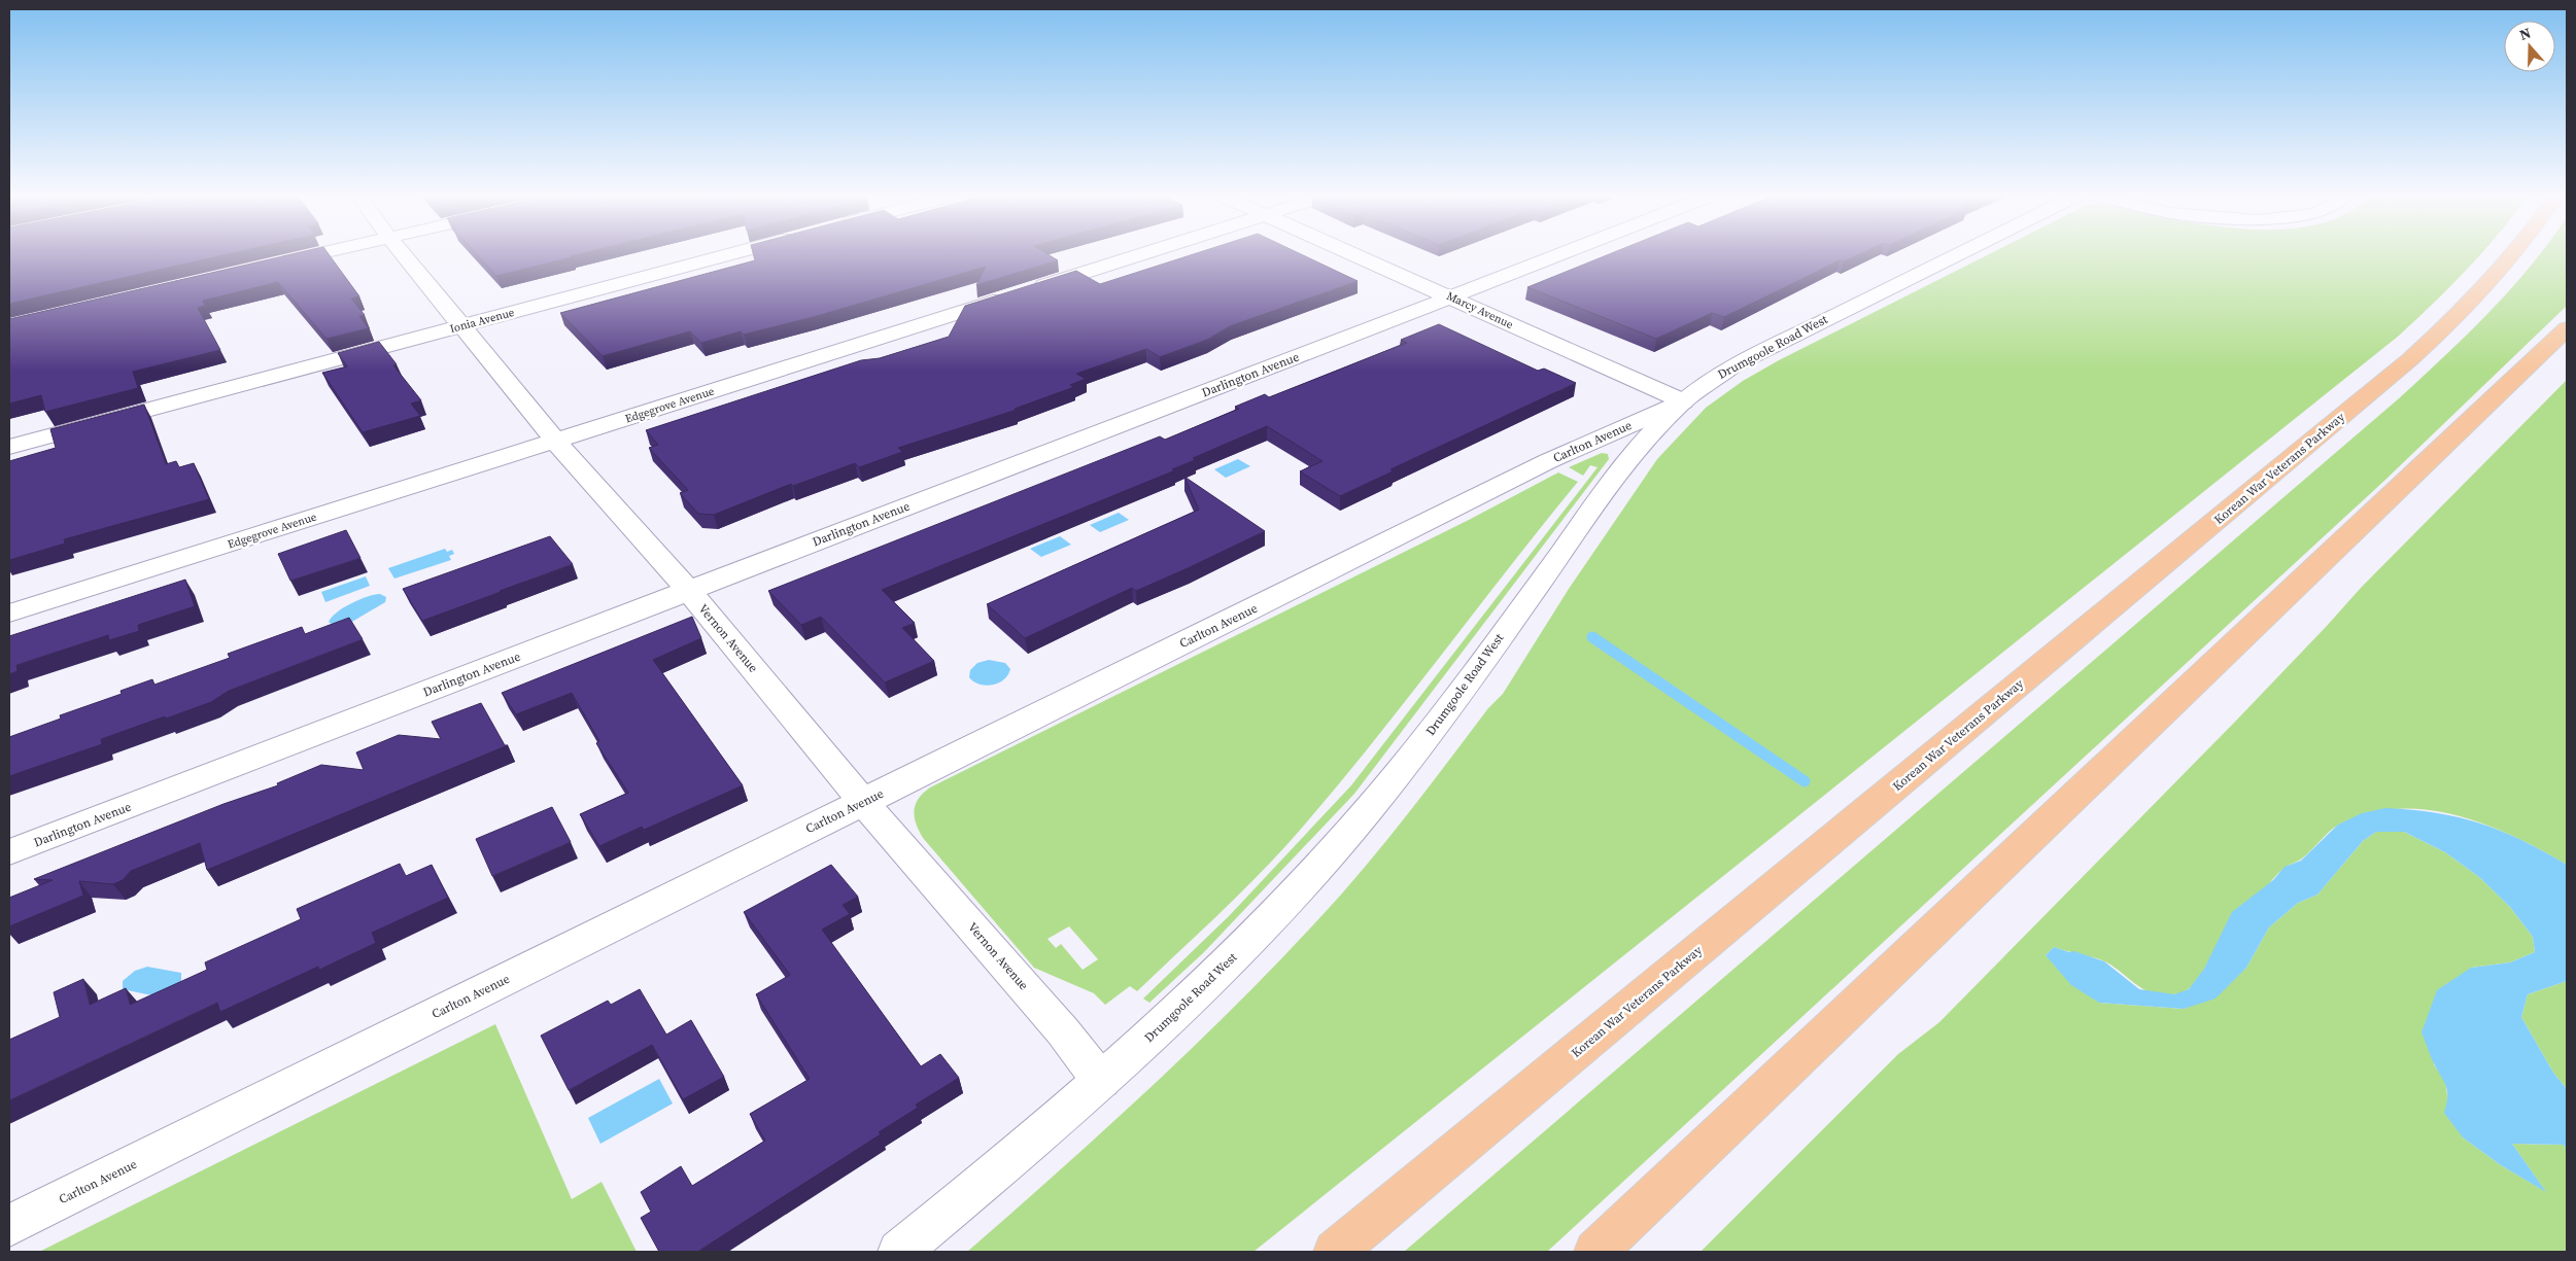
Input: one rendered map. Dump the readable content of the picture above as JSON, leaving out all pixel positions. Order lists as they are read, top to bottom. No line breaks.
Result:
{"streets":{"highway":["Korean War Veterans Parkway"],"street":["Marcy Avenue","Ionia Avenue","Drumgoole Road West","Darlington Avenue","Edgegrove Avenue","Carlton Avenue","Vernon Avenue"]},"crossings":[["Marcy Avenue","Drumgoole Road West"],["Marcy Avenue","Darlington Avenue"],["Marcy Avenue","Carlton Avenue"],["Ionia Avenue","Vernon Avenue"],["Drumgoole Road West","Carlton Avenue"],["Drumgoole Road West","Vernon Avenue"],["Darlington Avenue","Vernon Avenue"],["Edgegrove Avenue","Vernon Avenue"],["Carlton Avenue","Vernon Avenue"]],"north":"top"}
